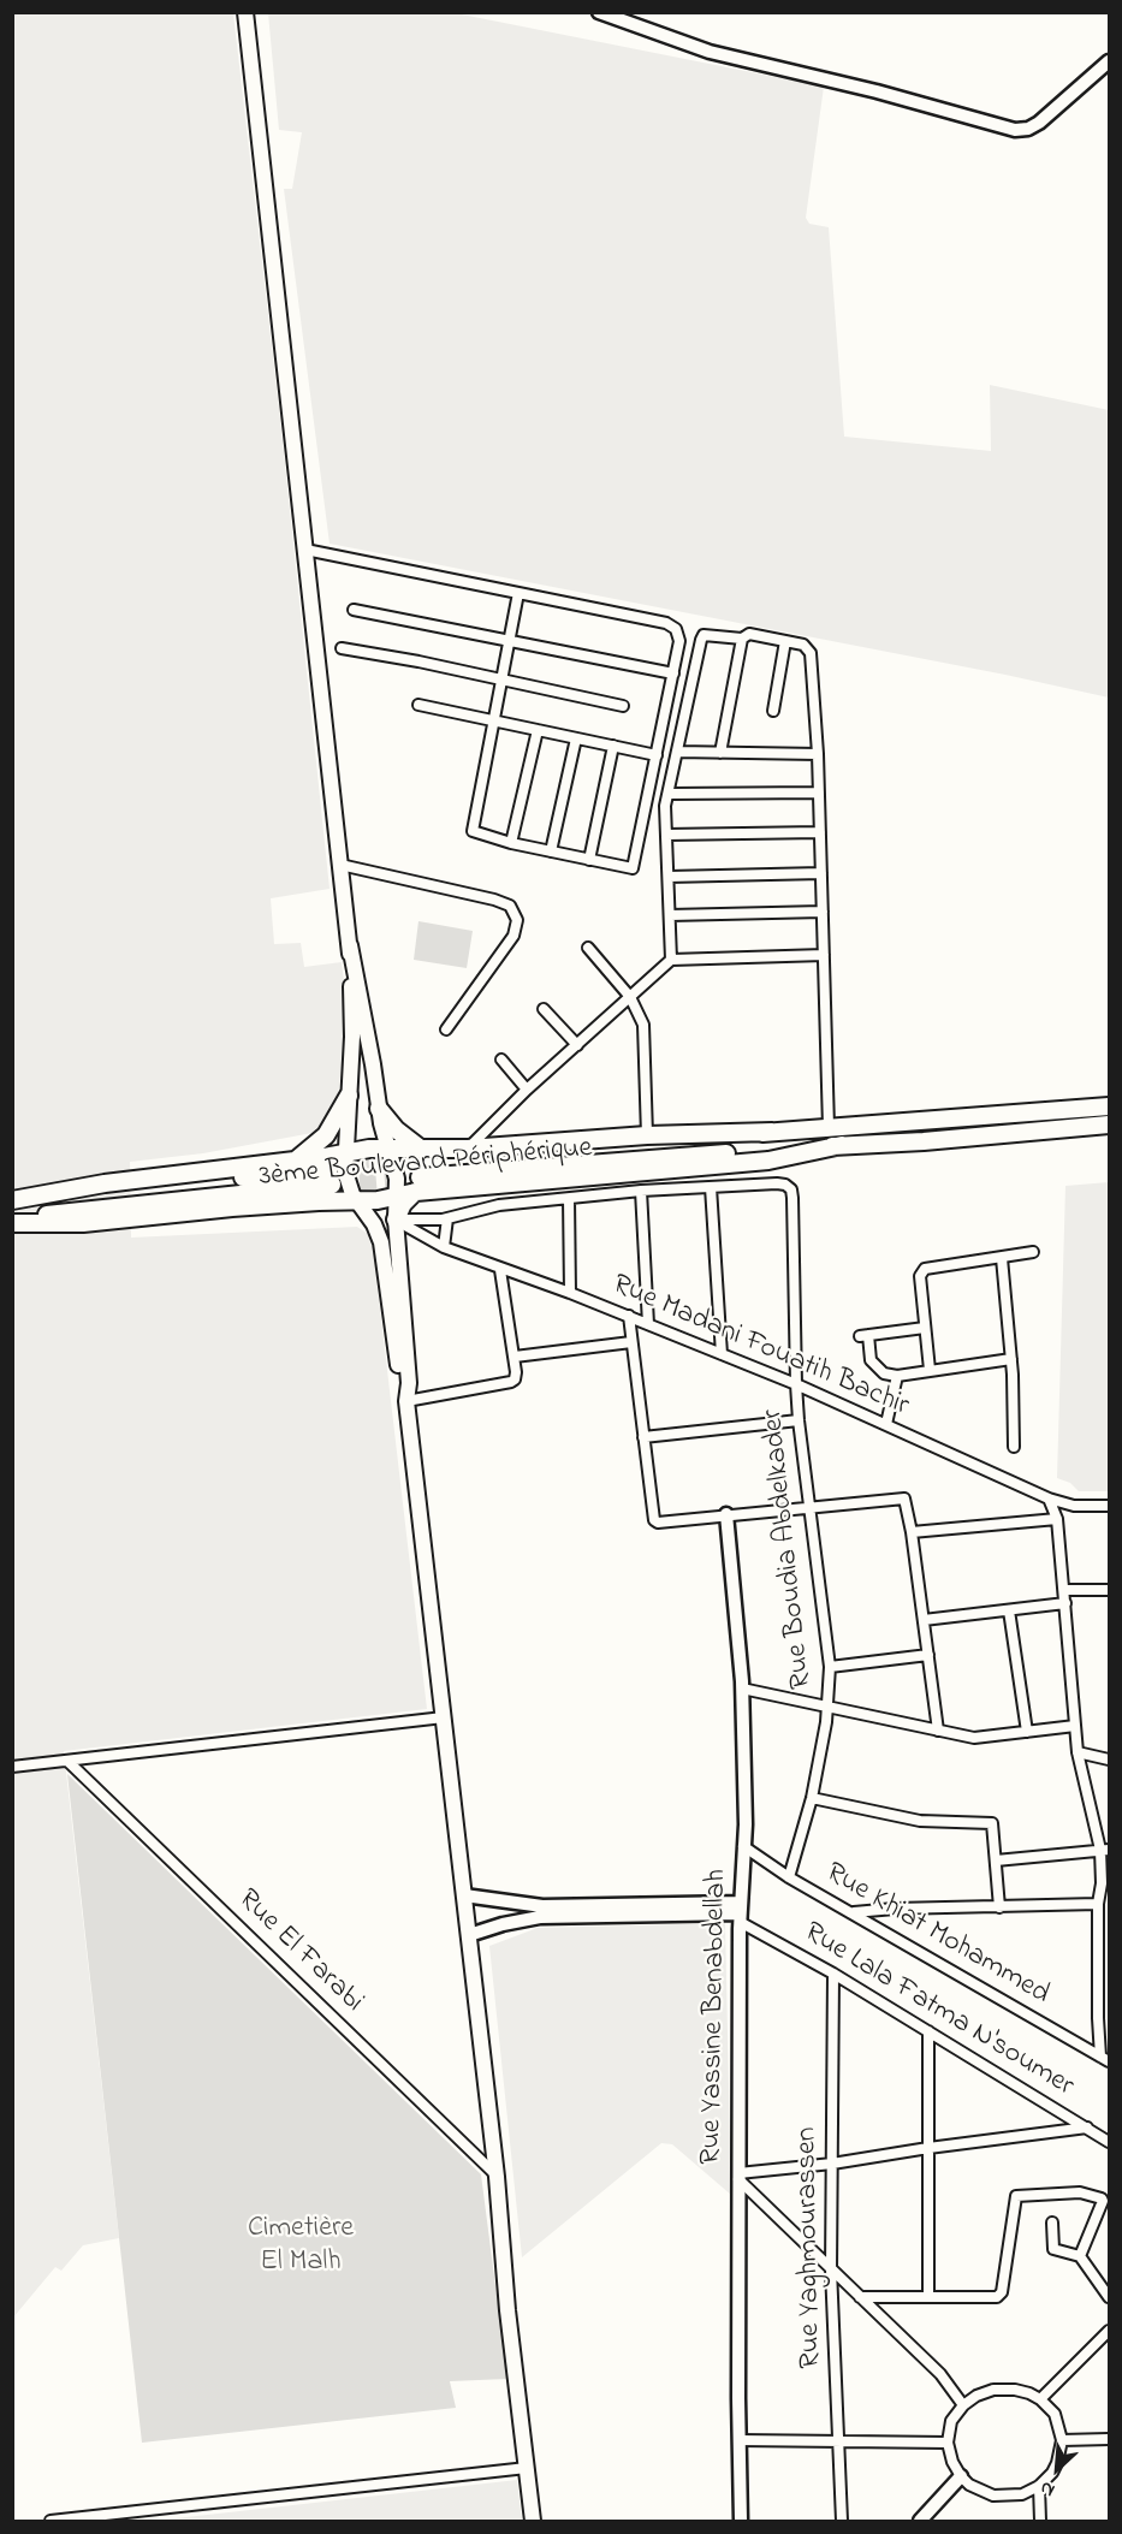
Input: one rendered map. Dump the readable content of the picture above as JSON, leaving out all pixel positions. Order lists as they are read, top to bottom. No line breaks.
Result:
{"streets":{"highway":["3ème Boulevard Périphérique"],"street":["Rue Madani Fouatih Bachir","Rue Boudia Abdelkader","Rue Khiat Mohammed","Rue El Farabi","Rue Lala Fatma N'soumer","Rue Yassine Benabdellah","Rue Yaghmourassen"]},"crossings":[["Rue Madani Fouatih Bachir","Rue Boudia Abdelkader"],["Rue Boudia Abdelkader","Rue Khiat Mohammed"],["Rue Khiat Mohammed","Rue Yassine Benabdellah"],["Rue Lala Fatma N'soumer","Rue Yassine Benabdellah"],["Rue Lala Fatma N'soumer","Rue Yaghmourassen"]],"parks":["Cimetière El Malh"],"north":"bottom left"}
